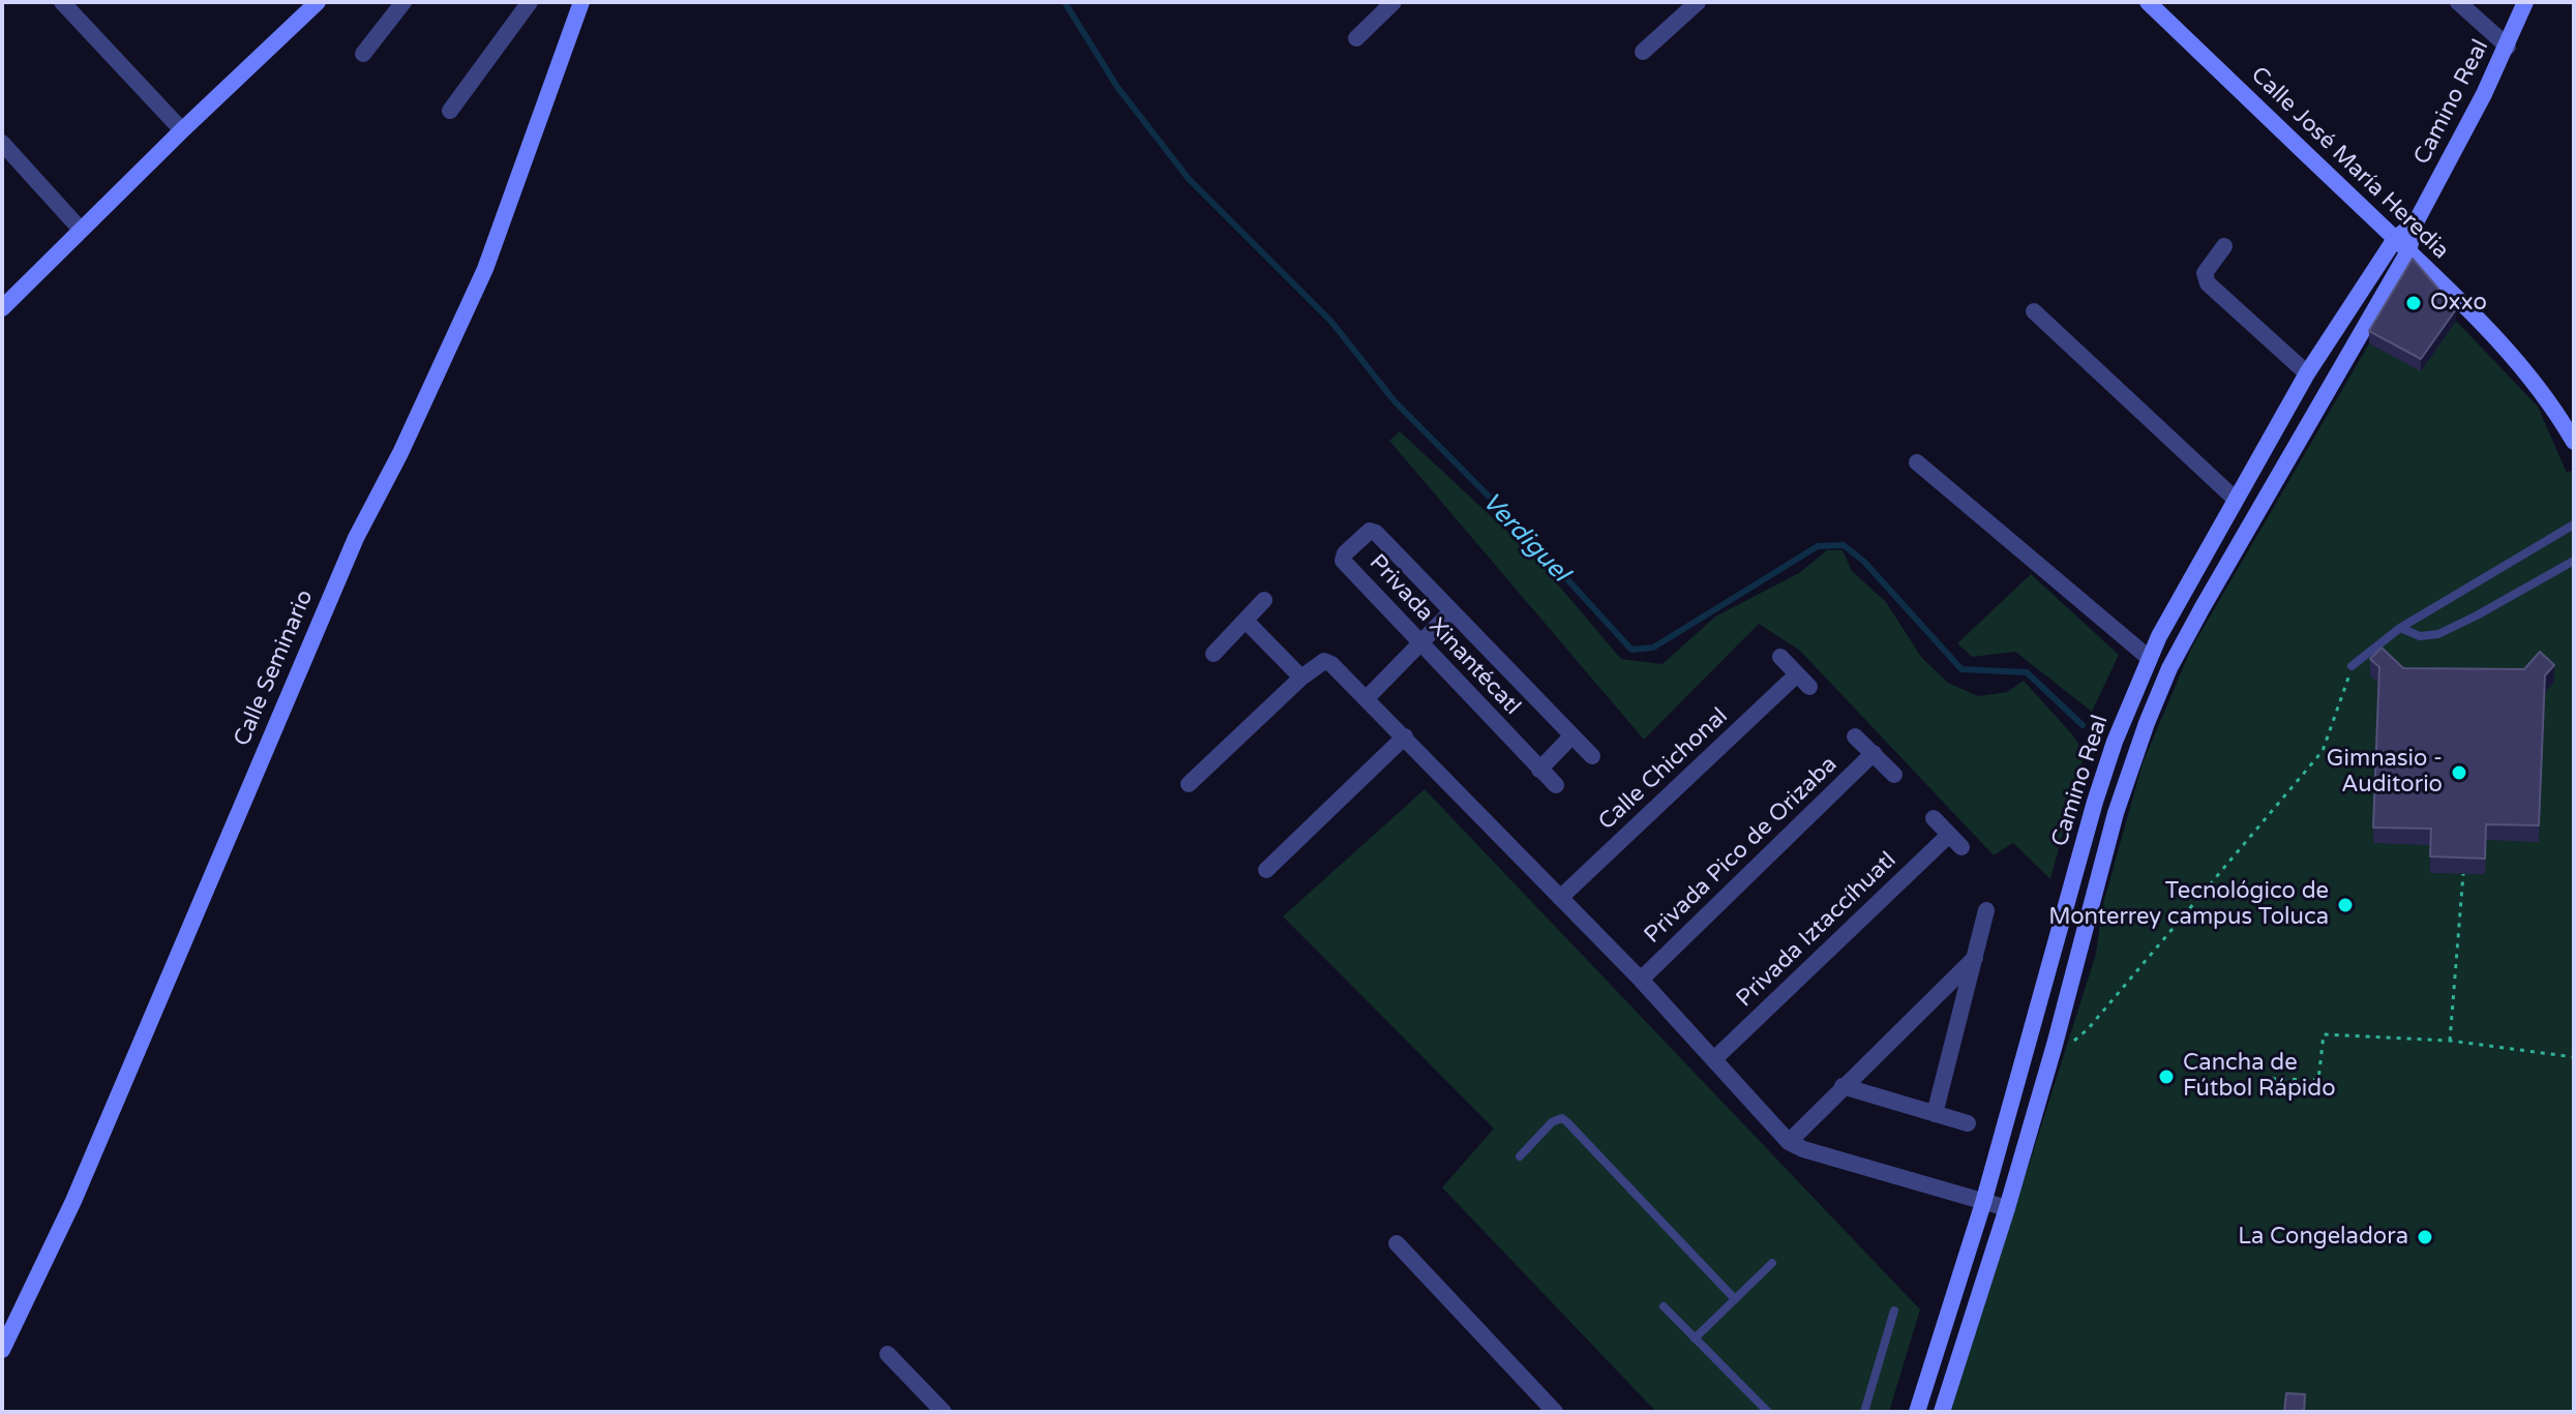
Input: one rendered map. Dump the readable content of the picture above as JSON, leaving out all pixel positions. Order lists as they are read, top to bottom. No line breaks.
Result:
{"streets":{"main road":["Camino Real","Calle José María Heredia","Calle Seminario"],"street":["Privada Xinantécatl","Calle Chichonal","Privada Pico de Orizaba","Privada Iztaccíhuatl"]},"crossings":[["Camino Real","Calle José María Heredia"]],"water":["Verdiguel"],"places":["Oxxo","Gimnasio - Auditorio","Tecnológico de Monterrey campus Toluca","Cancha de Fútbol Rápido","La Congeladora"]}
